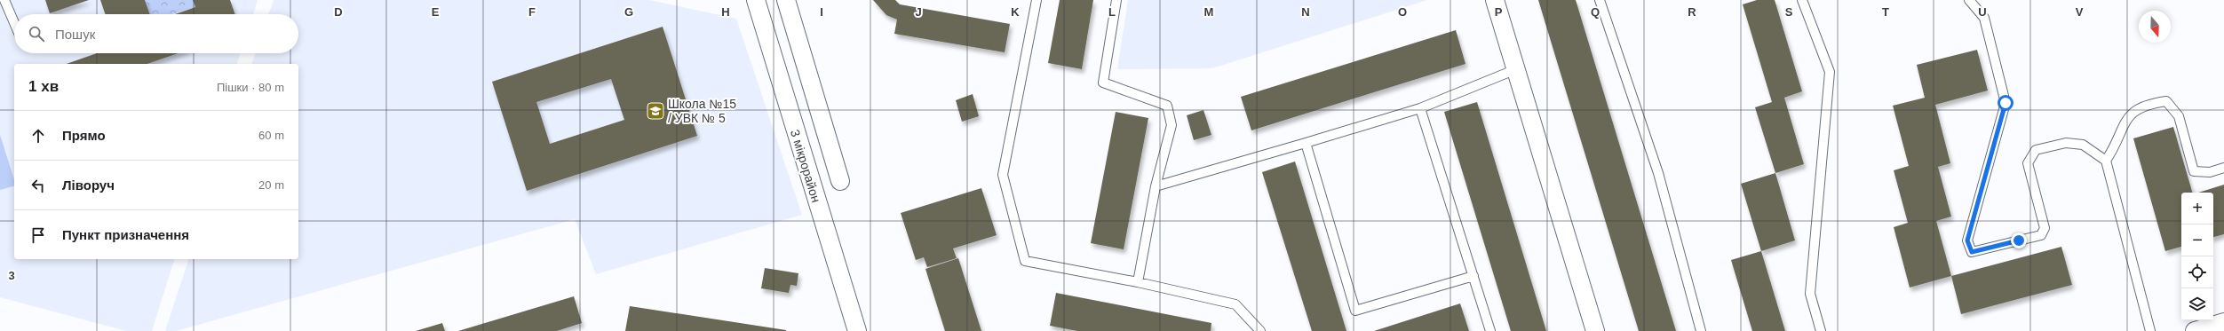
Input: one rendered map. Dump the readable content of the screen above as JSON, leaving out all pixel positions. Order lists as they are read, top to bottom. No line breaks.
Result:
{"streets":{"street":["3 мікрорайон"]},"places":{"school or university":["Школа №15 / УВК № 5"]},"north":"bottom","page":{"search":"Пошук","heading":["1 хв","Пішки · 80 m"],"list":[["Прямо","60 m"],["Ліворуч","20 m"],"Пункт призначення"],"map_buttons":["+","−"]},"grid":{"columns":["D","E","F","G","H","I","J","K","L","M","N","O","P","Q","R","S","T","U","V"],"rows":["3"]}}
